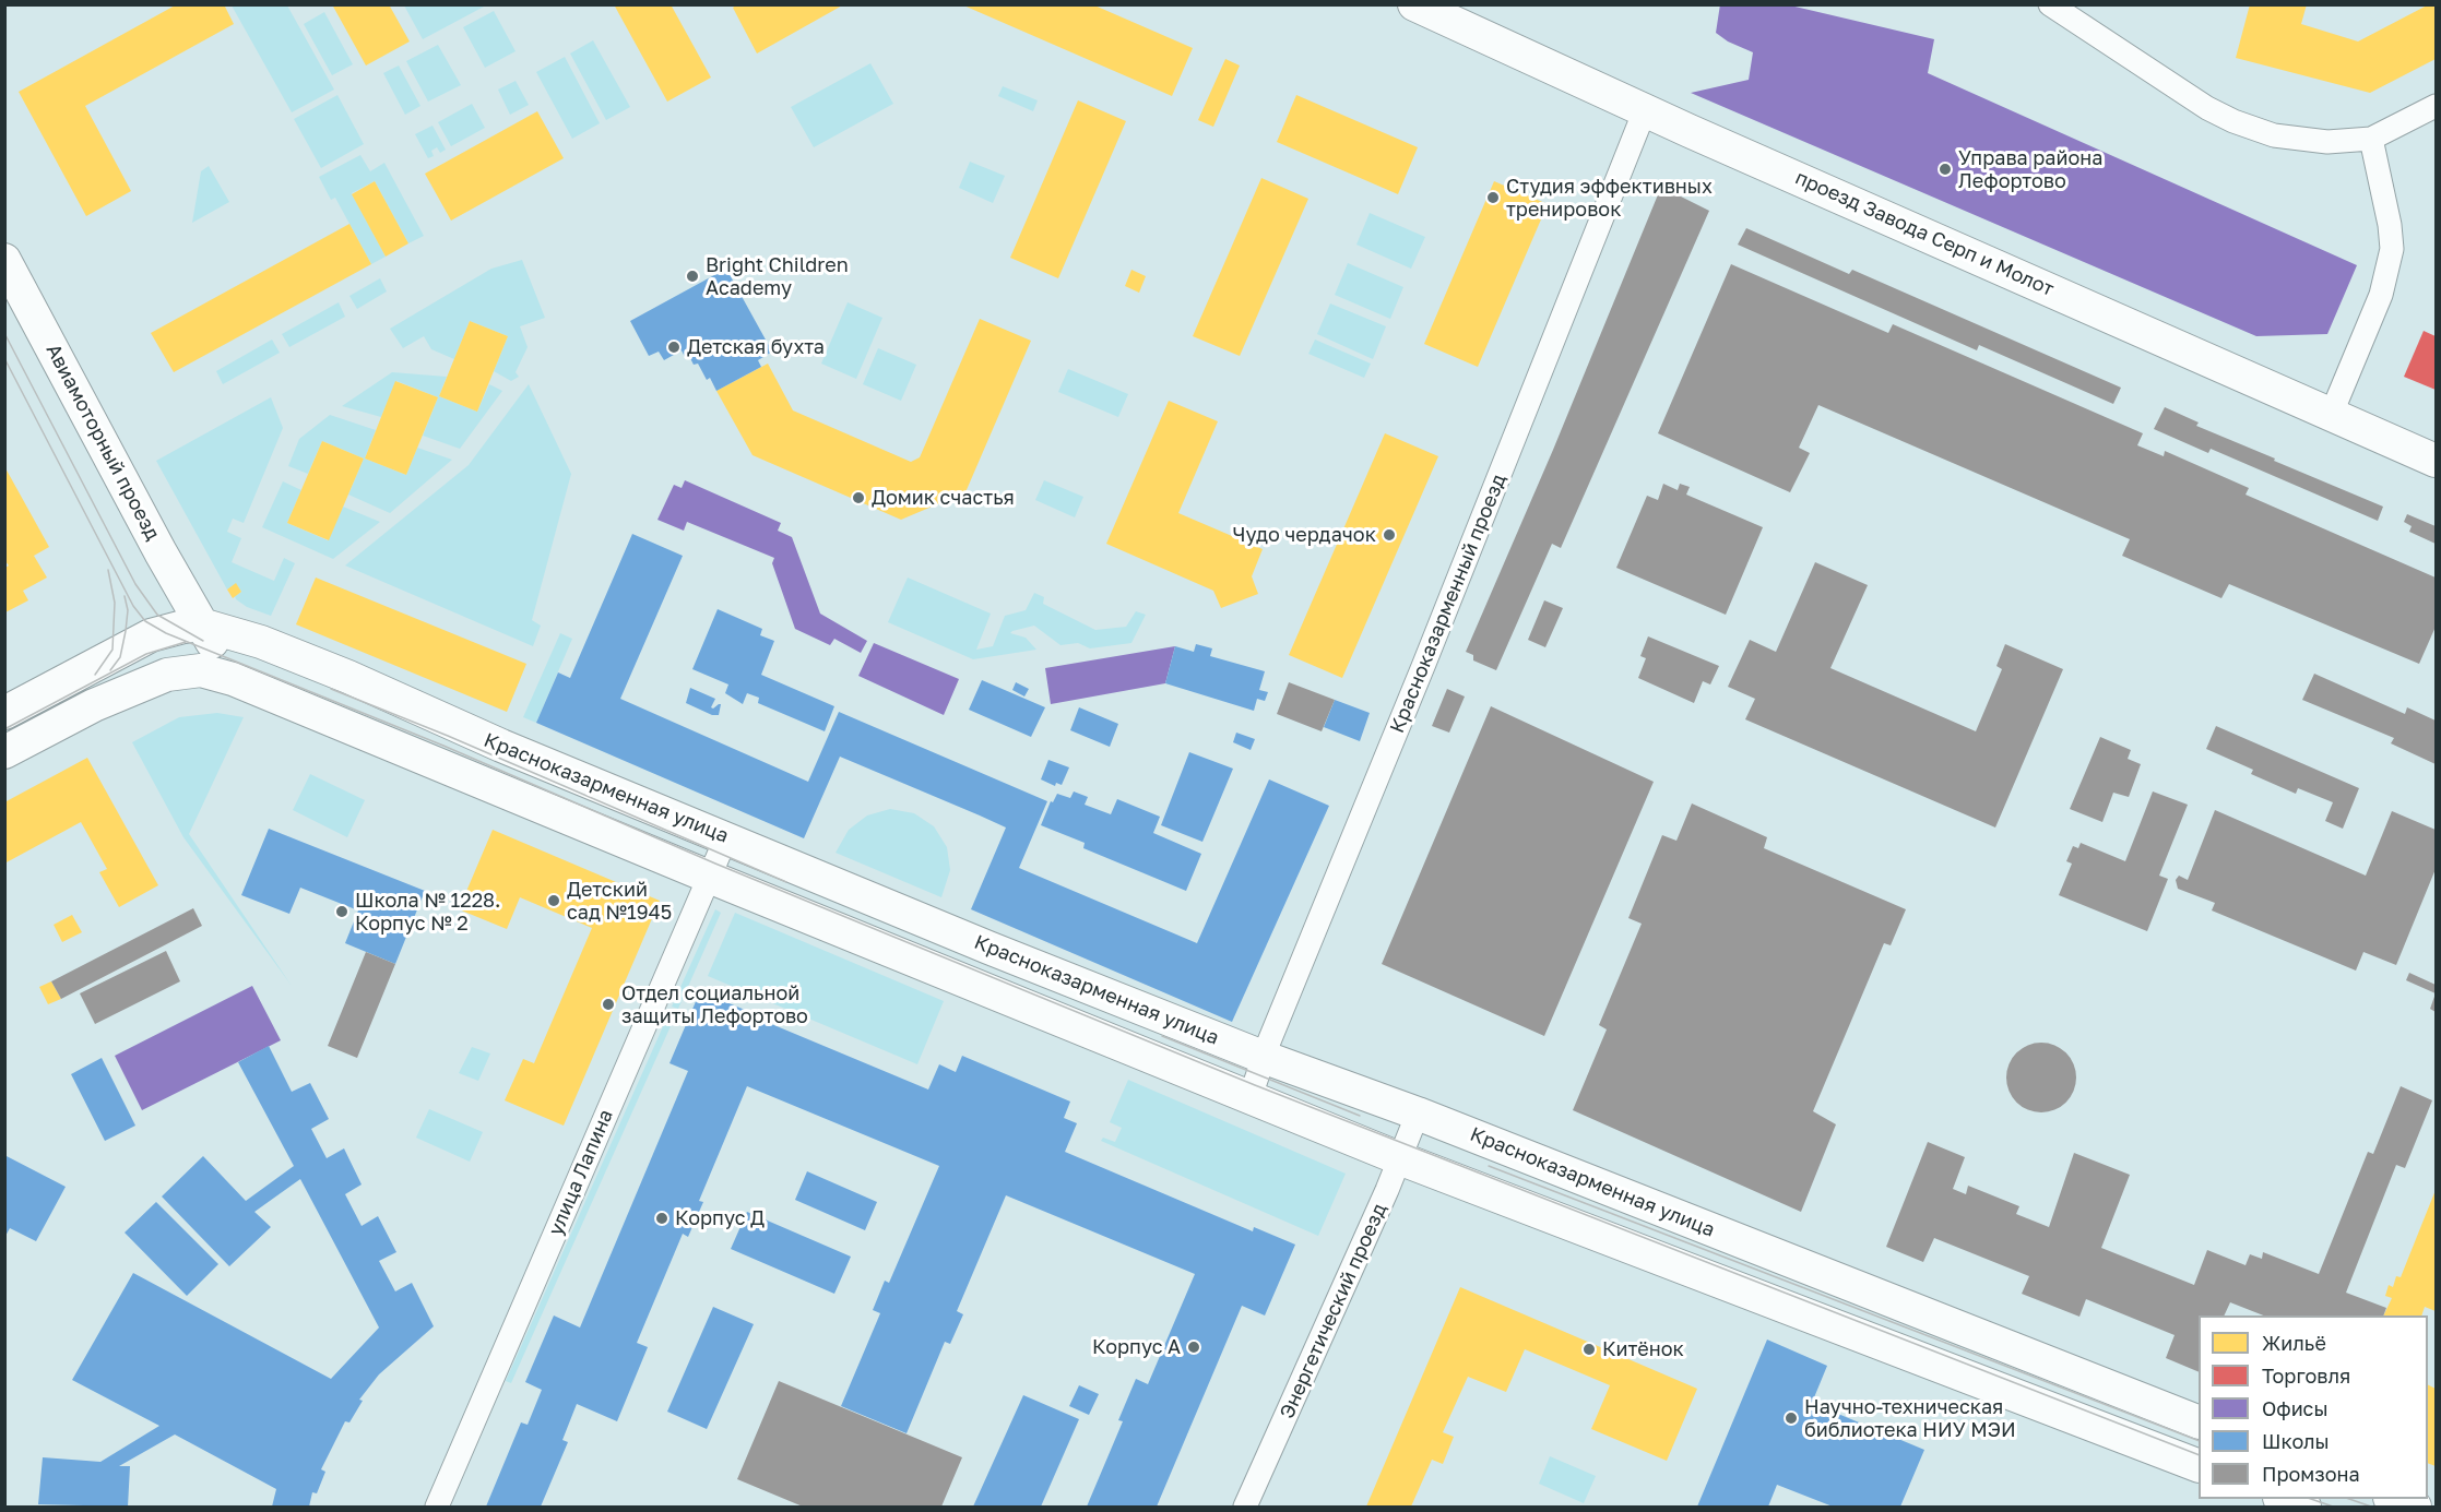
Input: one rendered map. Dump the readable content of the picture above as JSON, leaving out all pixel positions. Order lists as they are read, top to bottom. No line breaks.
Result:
{"streets":{"main road":["проезд Завода Серп и Молот","Авиамоторный проезд","Красноказарменная улица"],"street":["Красноказарменный проезд","улица Лапина","Энергетический проезд"]},"crossings":[["проезд Завода Серп и Молот","Красноказарменный проезд"],["Авиамоторный проезд","Красноказарменная улица"],["Красноказарменный проезд","Красноказарменная улица"],["Красноказарменная улица","улица Лапина"],["Красноказарменная улица","Энергетический проезд"]],"places":["Управа района Лефортово","Студия эффективных тренировок","Bright Children Academy","Детская бухта","Домик счастья","Чудо чердачок","Детский сад №1945","Школа № 1228. Корпус № 2","Отдел социальной защиты Лефортово","Корпус Д","Корпус А","Китёнок","Научно-техническая библиотека НИУ МЭИ"],"legend":["Жильё","Торговля","Офисы","Школы","Промзона"]}
